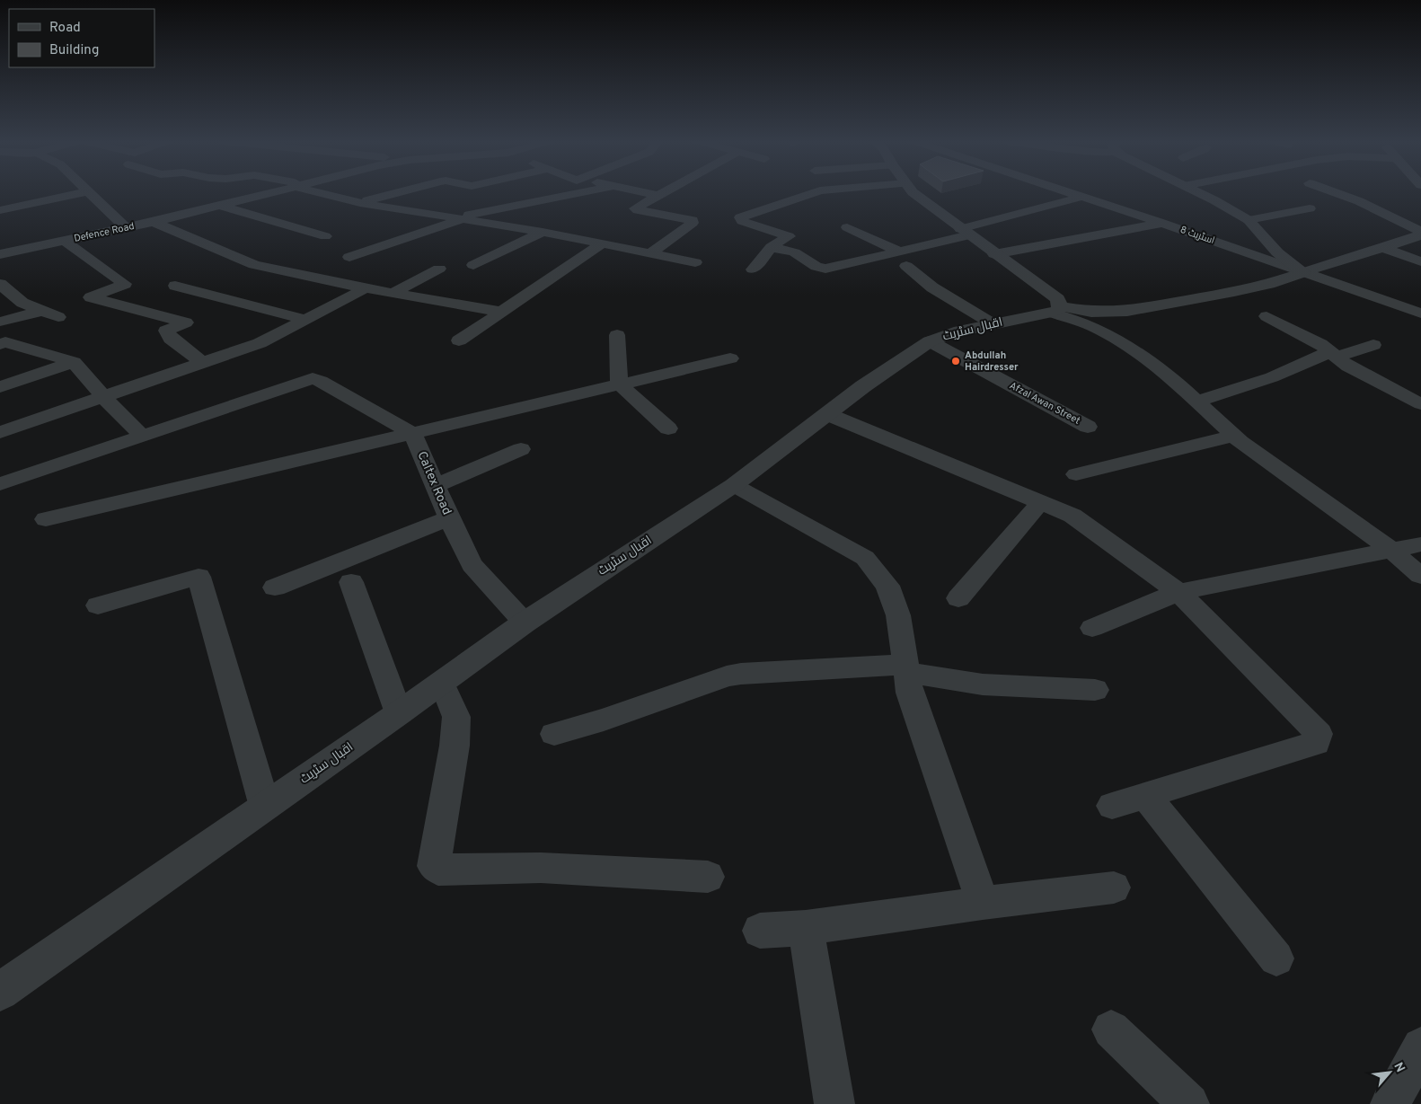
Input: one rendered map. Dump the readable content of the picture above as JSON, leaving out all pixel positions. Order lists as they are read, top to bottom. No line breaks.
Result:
{"streets":{"street":["Defence Road","اسٹریٹ 8","اقبال سٹریٹ","Afzal Awan Street","Caltex Road"]},"crossings":[["اقبال سٹریٹ","Afzal Awan Street"],["اقبال سٹریٹ","Caltex Road"]],"places":["Abdullah Hairdresser"],"legend":["Road","Building"],"north":"top right"}
